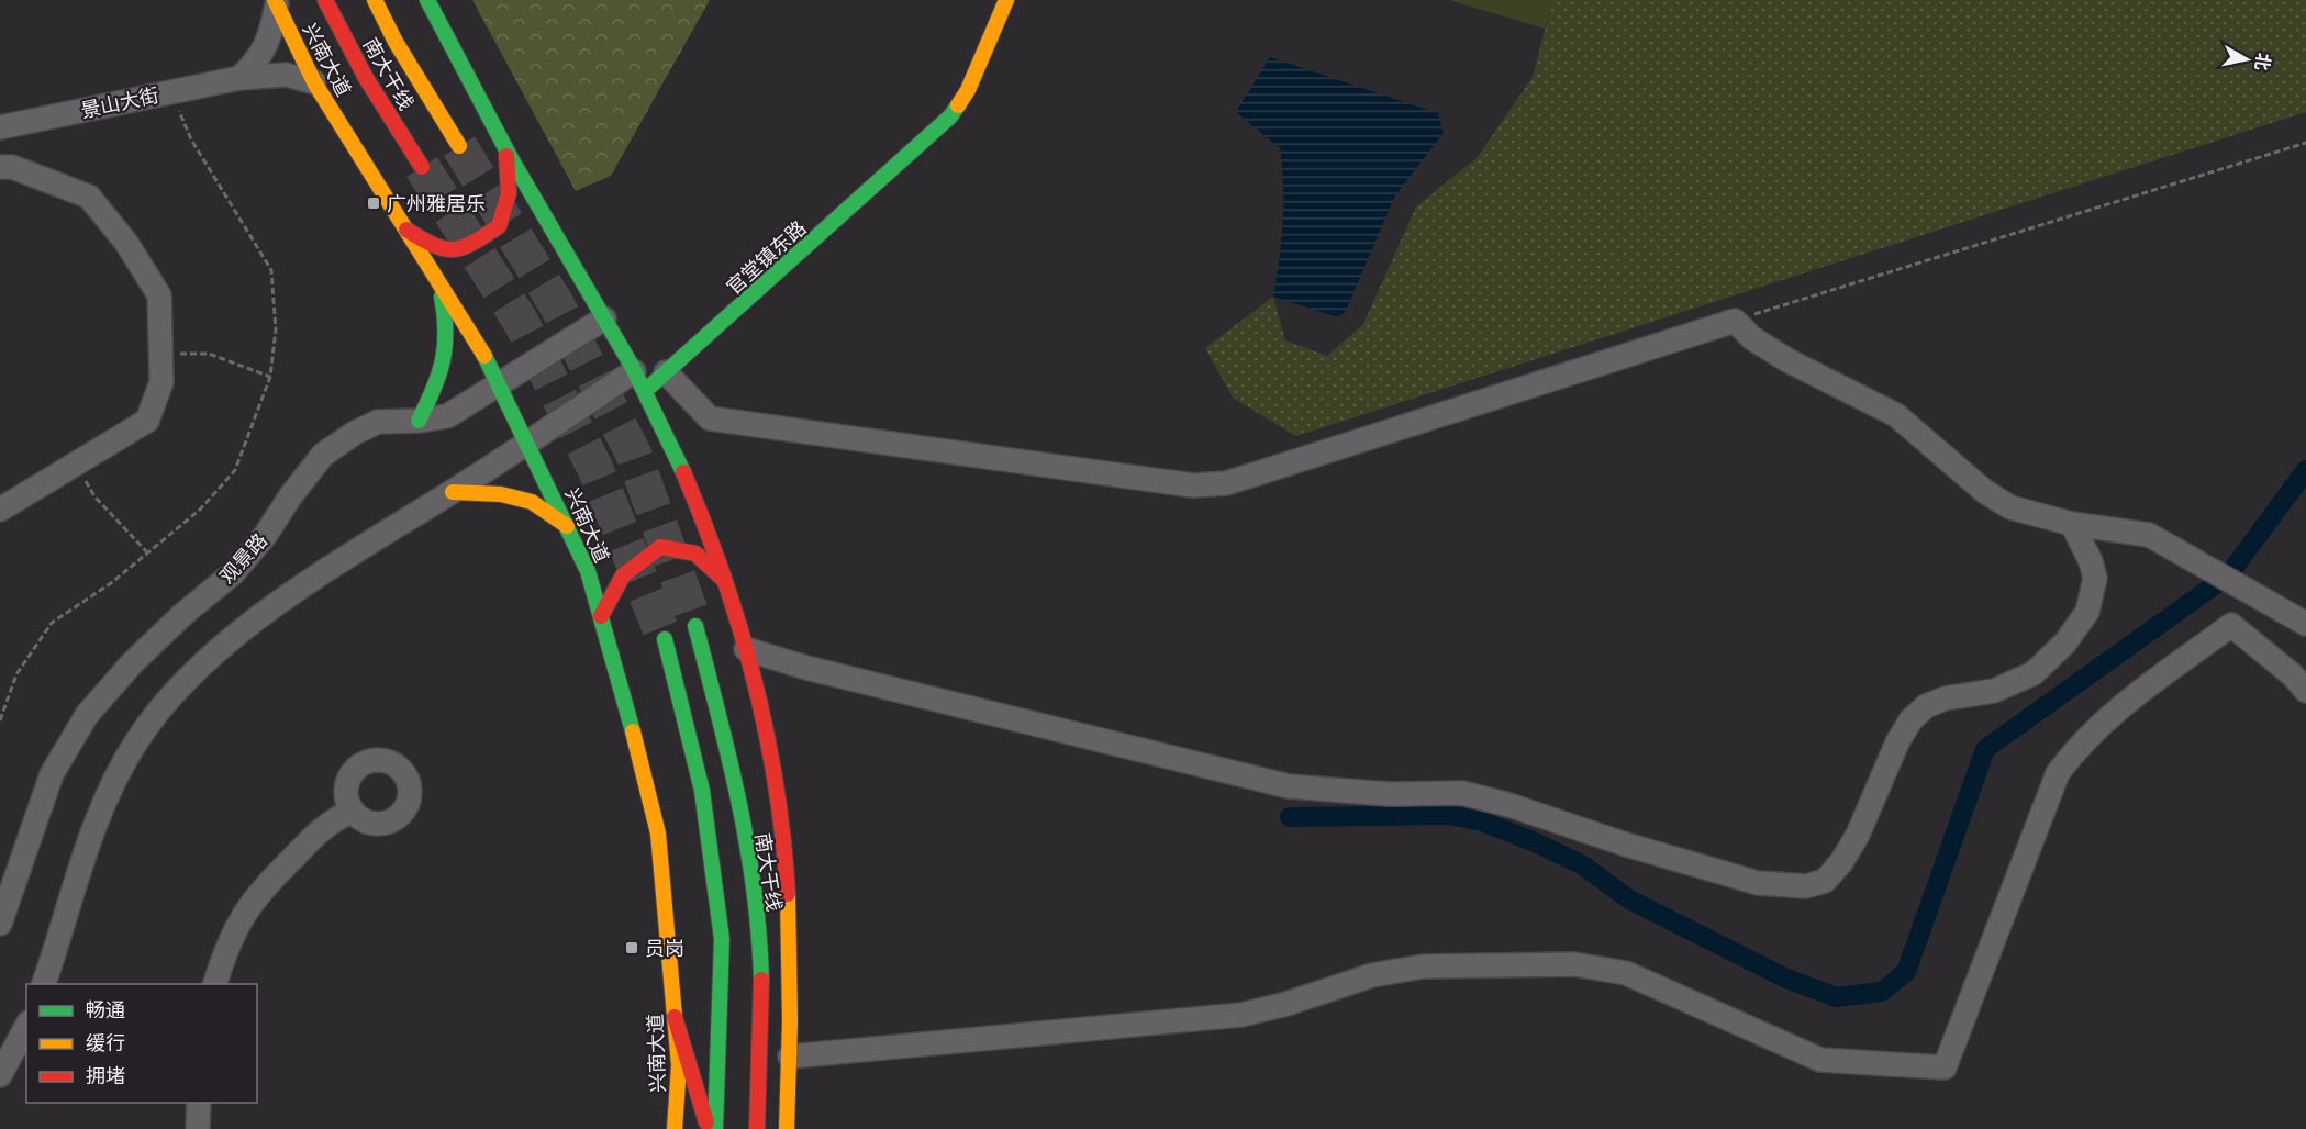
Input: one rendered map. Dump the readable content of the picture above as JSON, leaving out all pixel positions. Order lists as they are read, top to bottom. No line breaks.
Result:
{"streets":{"main road":["兴南大道","南大干线","官堂镇东路"],"street":["景山大街","观景路"]},"crossings":[["兴南大道","景山大街"],["兴南大道","观景路"]],"places":{"transit":["广州雅居乐","员岗"]},"legend":["畅通","缓行","拥堵"],"north":"right"}
